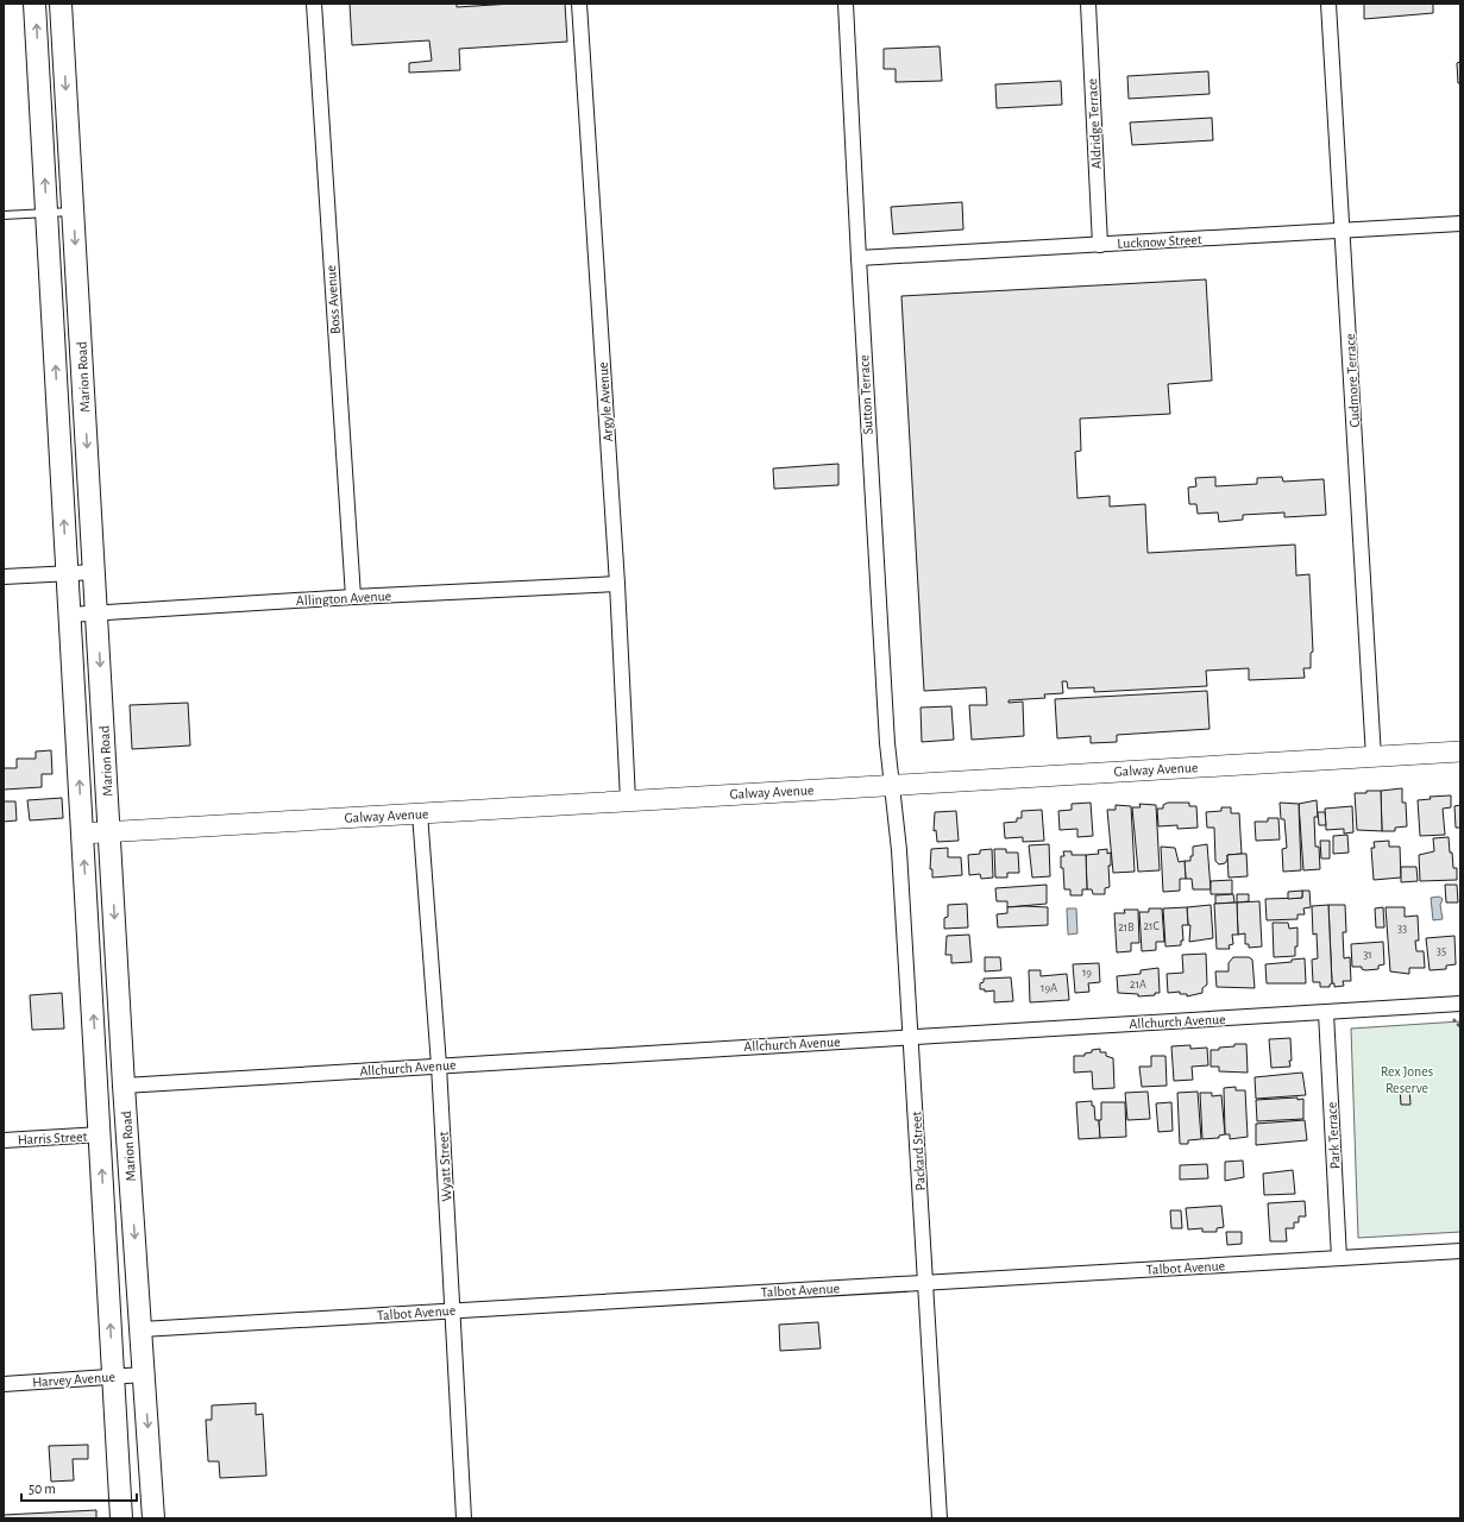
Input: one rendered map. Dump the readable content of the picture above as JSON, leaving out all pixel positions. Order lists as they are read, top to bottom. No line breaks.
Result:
{"streets":{"main road":["Marion Road"],"street":["Aldridge Terrace","Lucknow Street","Boss Avenue","Cudmore Terrace","Sutton Terrace","Argyle Avenue","Allington Avenue","Galway Avenue","Allchurch Avenue","Park Terrace","Harris Street","Packard Street","Wyatt Street","Talbot Avenue","Harvey Avenue"]},"crossings":[["Aldridge Terrace","Lucknow Street"],["Lucknow Street","Cudmore Terrace"],["Lucknow Street","Sutton Terrace"],["Boss Avenue","Allington Avenue"],["Marion Road","Allington Avenue"],["Marion Road","Galway Avenue"],["Marion Road","Allchurch Avenue"],["Marion Road","Harris Street"],["Marion Road","Talbot Avenue"],["Marion Road","Harvey Avenue"],["Cudmore Terrace","Galway Avenue"],["Sutton Terrace","Galway Avenue"],["Sutton Terrace","Packard Street"],["Argyle Avenue","Allington Avenue"],["Argyle Avenue","Galway Avenue"],["Galway Avenue","Packard Street"],["Galway Avenue","Wyatt Street"],["Allchurch Avenue","Park Terrace"],["Allchurch Avenue","Packard Street"],["Allchurch Avenue","Wyatt Street"],["Park Terrace","Talbot Avenue"],["Packard Street","Talbot Avenue"],["Wyatt Street","Talbot Avenue"]],"parks":["Rex Jones Reserve"],"house_numbers":["21C","21B","33","35","31","19","21A","19A"],"scale_bar":"50 m"}
